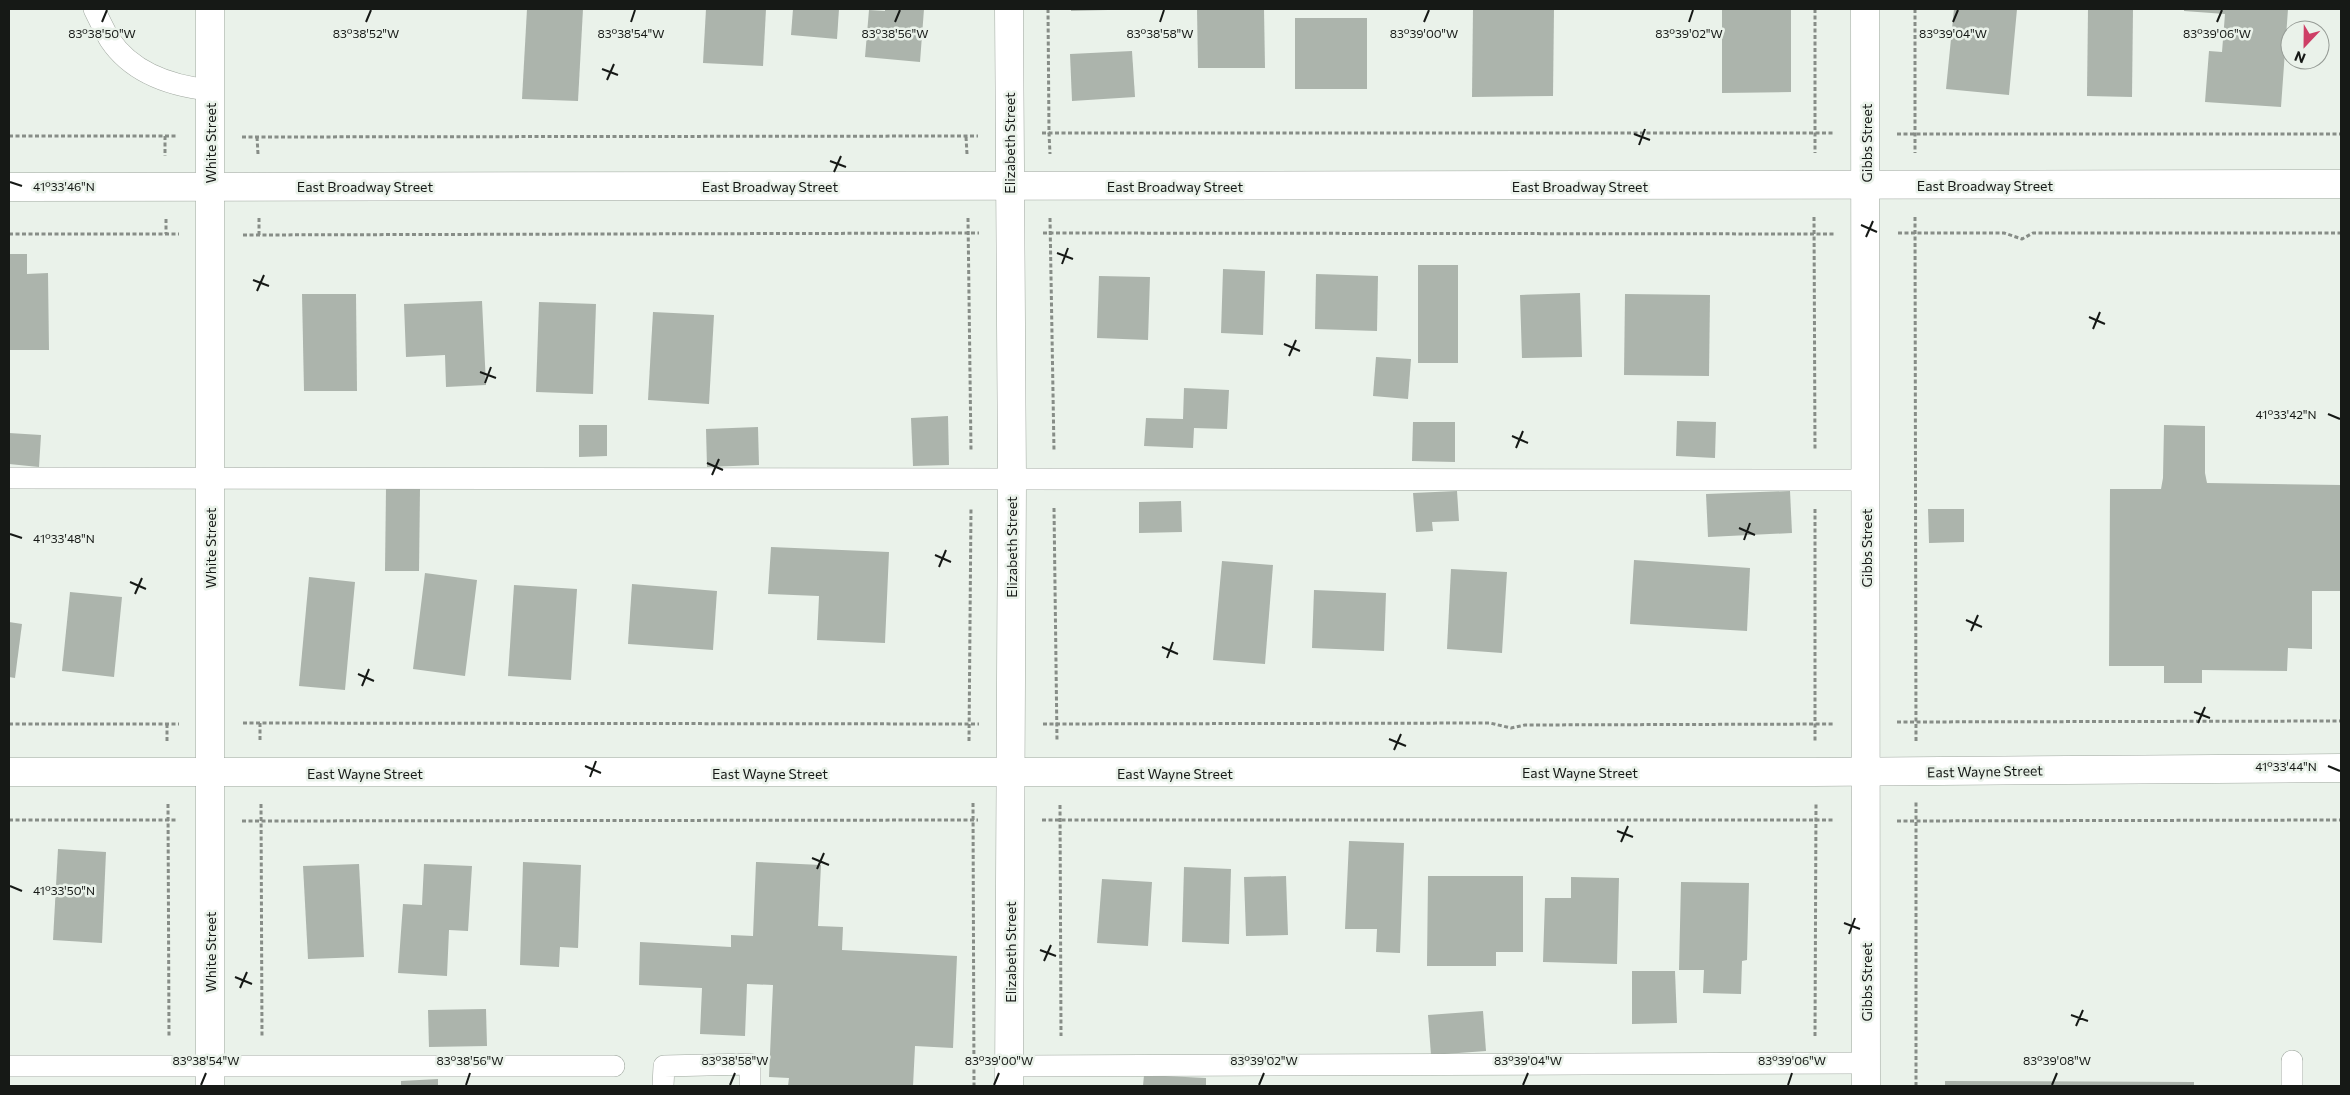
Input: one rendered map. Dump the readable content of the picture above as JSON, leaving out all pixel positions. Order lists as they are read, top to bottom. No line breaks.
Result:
{"streets":{"street":["White Street","Elizabeth Street","Gibbs Street","East Broadway Street","East Wayne Street"]},"crossings":[["White Street","East Broadway Street"],["White Street","East Wayne Street"],["Elizabeth Street","East Broadway Street"],["Elizabeth Street","East Wayne Street"],["Gibbs Street","East Broadway Street"],["Gibbs Street","East Wayne Street"]],"north":"bottom","coordinates":["83°39'02\"W","83°38'50\"W","83°38'52\"W","83°38'54\"W","83°38'56\"W","83°38'58\"W","83°39'00\"W","83°39'04\"W","83°39'06\"W","41°33'46\"N","41°33'42\"N","41°33'48\"N","41°33'44\"N","41°33'50\"N","83°39'08\"W"]}
